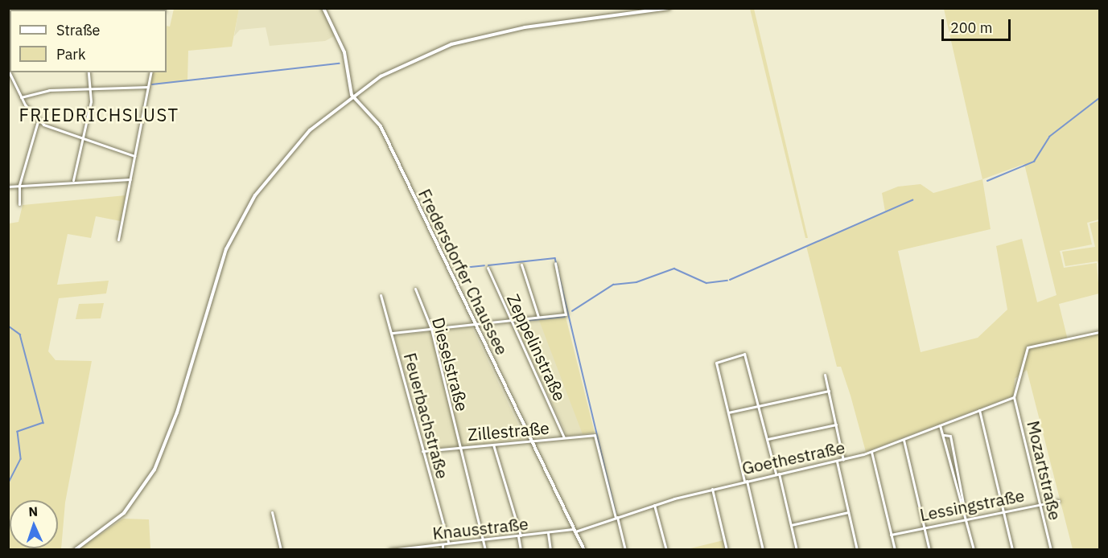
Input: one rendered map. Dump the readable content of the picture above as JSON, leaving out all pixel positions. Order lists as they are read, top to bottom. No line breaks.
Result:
{"streets":{"main road":["Fredersdorfer Chaussee"],"street":["Zeppelinstraße","Dieselstraße","Feuerbachstraße","Zillestraße","Goethestraße","Mozartstraße","Lessingstraße","Knausstraße"]},"crossings":[["Fredersdorfer Chaussee","Zillestraße"],["Fredersdorfer Chaussee","Goethestraße"],["Fredersdorfer Chaussee","Knausstraße"],["Zeppelinstraße","Zillestraße"],["Dieselstraße","Zillestraße"],["Dieselstraße","Knausstraße"],["Feuerbachstraße","Zillestraße"],["Feuerbachstraße","Knausstraße"],["Zillestraße","Goethestraße"],["Goethestraße","Mozartstraße"],["Goethestraße","Knausstraße"],["Mozartstraße","Lessingstraße"]],"districts":["FRIEDRICHSLUST"],"legend":["Straße","Park"],"scale_bar":"200 m","north":"top"}
